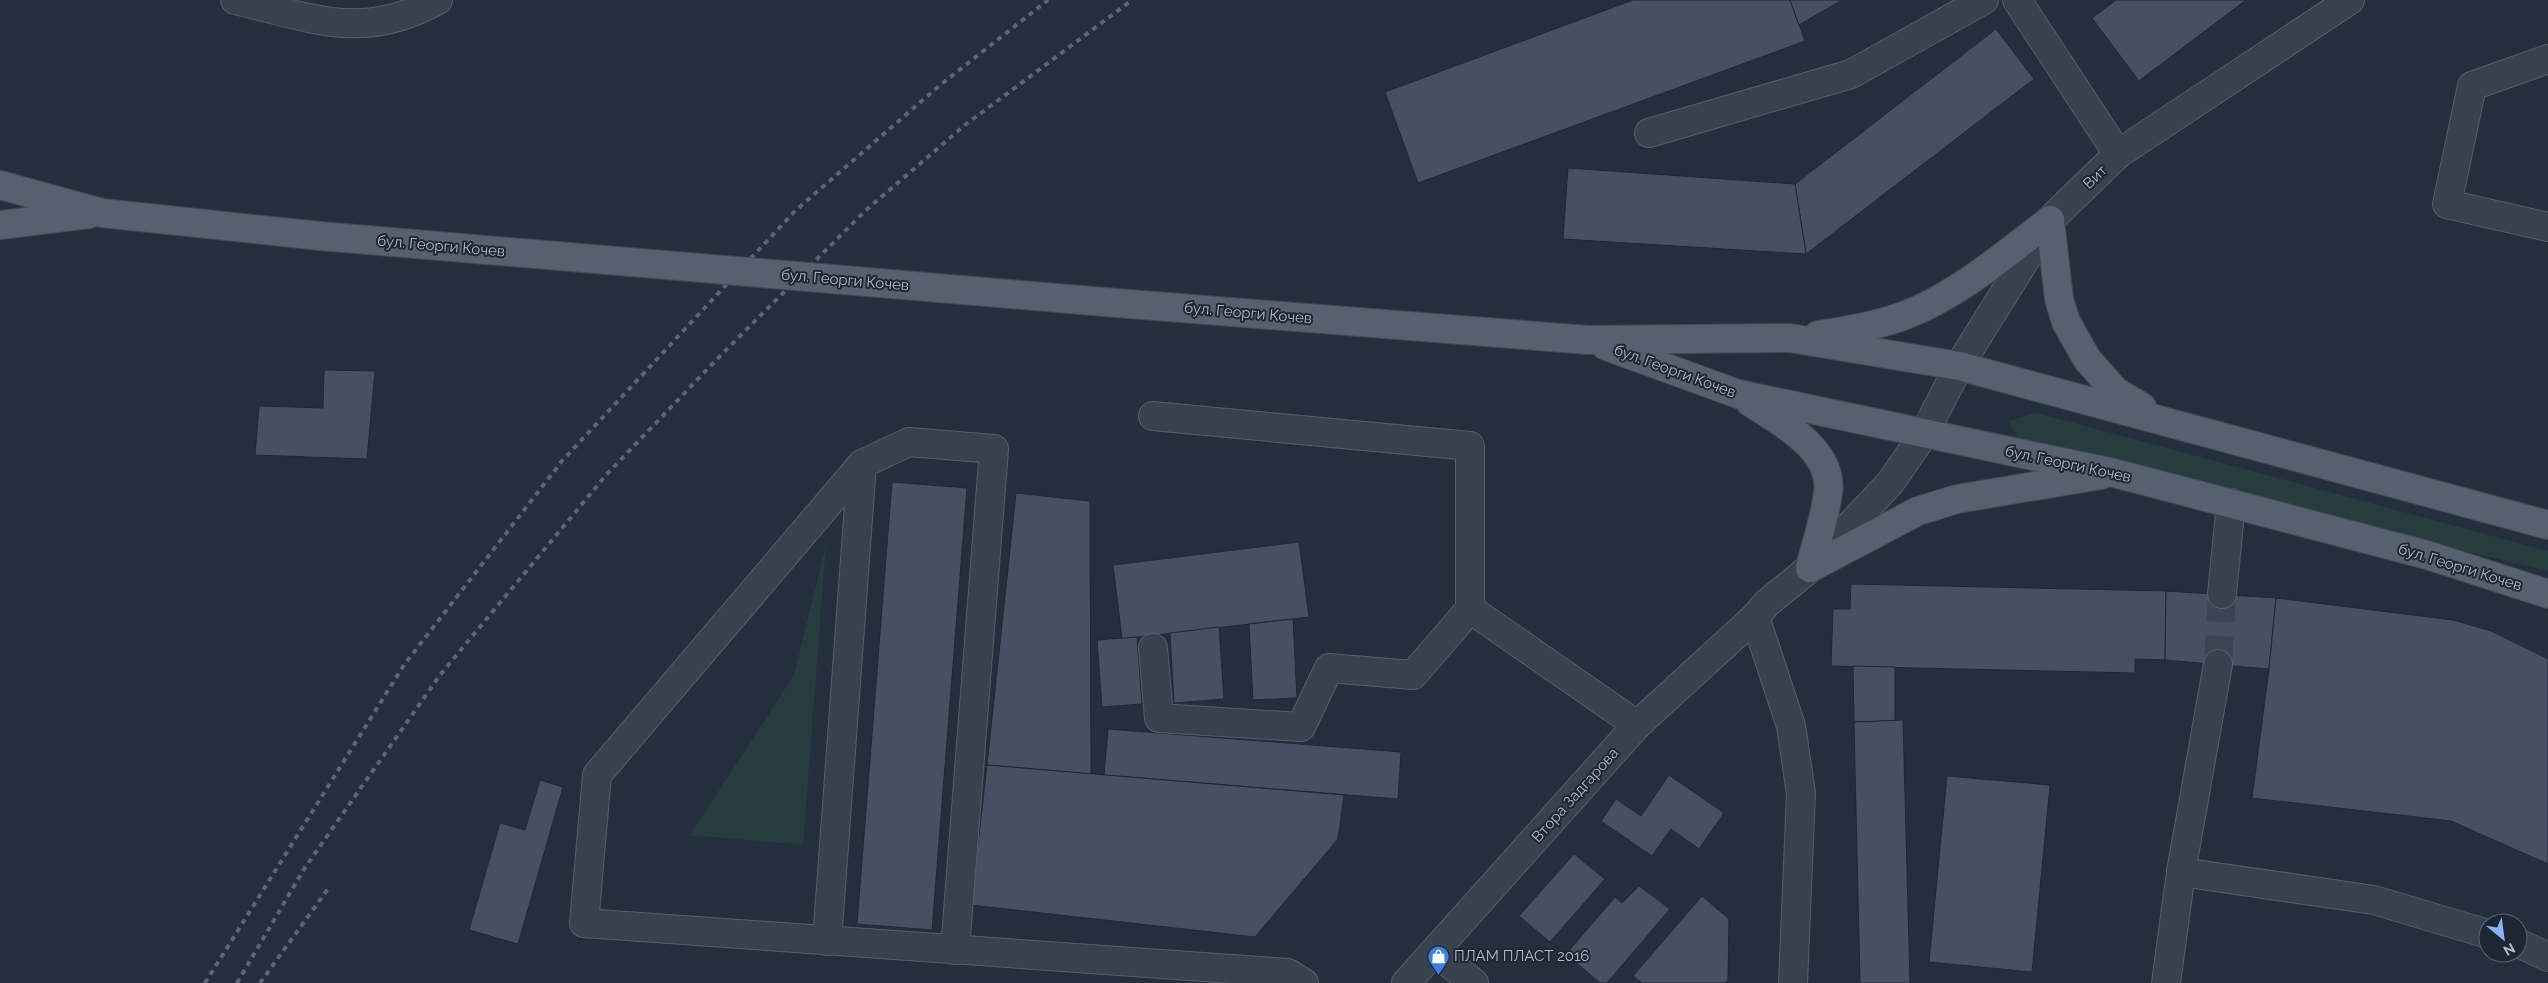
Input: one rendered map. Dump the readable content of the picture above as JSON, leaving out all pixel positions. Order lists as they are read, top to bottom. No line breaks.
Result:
{"streets":{"main road":["бул. Георги Кочев"],"street":["Вит","Втора Задгарова"]},"crossings":[["Вит","бул. Георги Кочев"],["Вит","Втора Задгарова"]],"places":{"shop":["ПЛАМ ПЛАСТ 2016"]},"north":"bottom right"}
